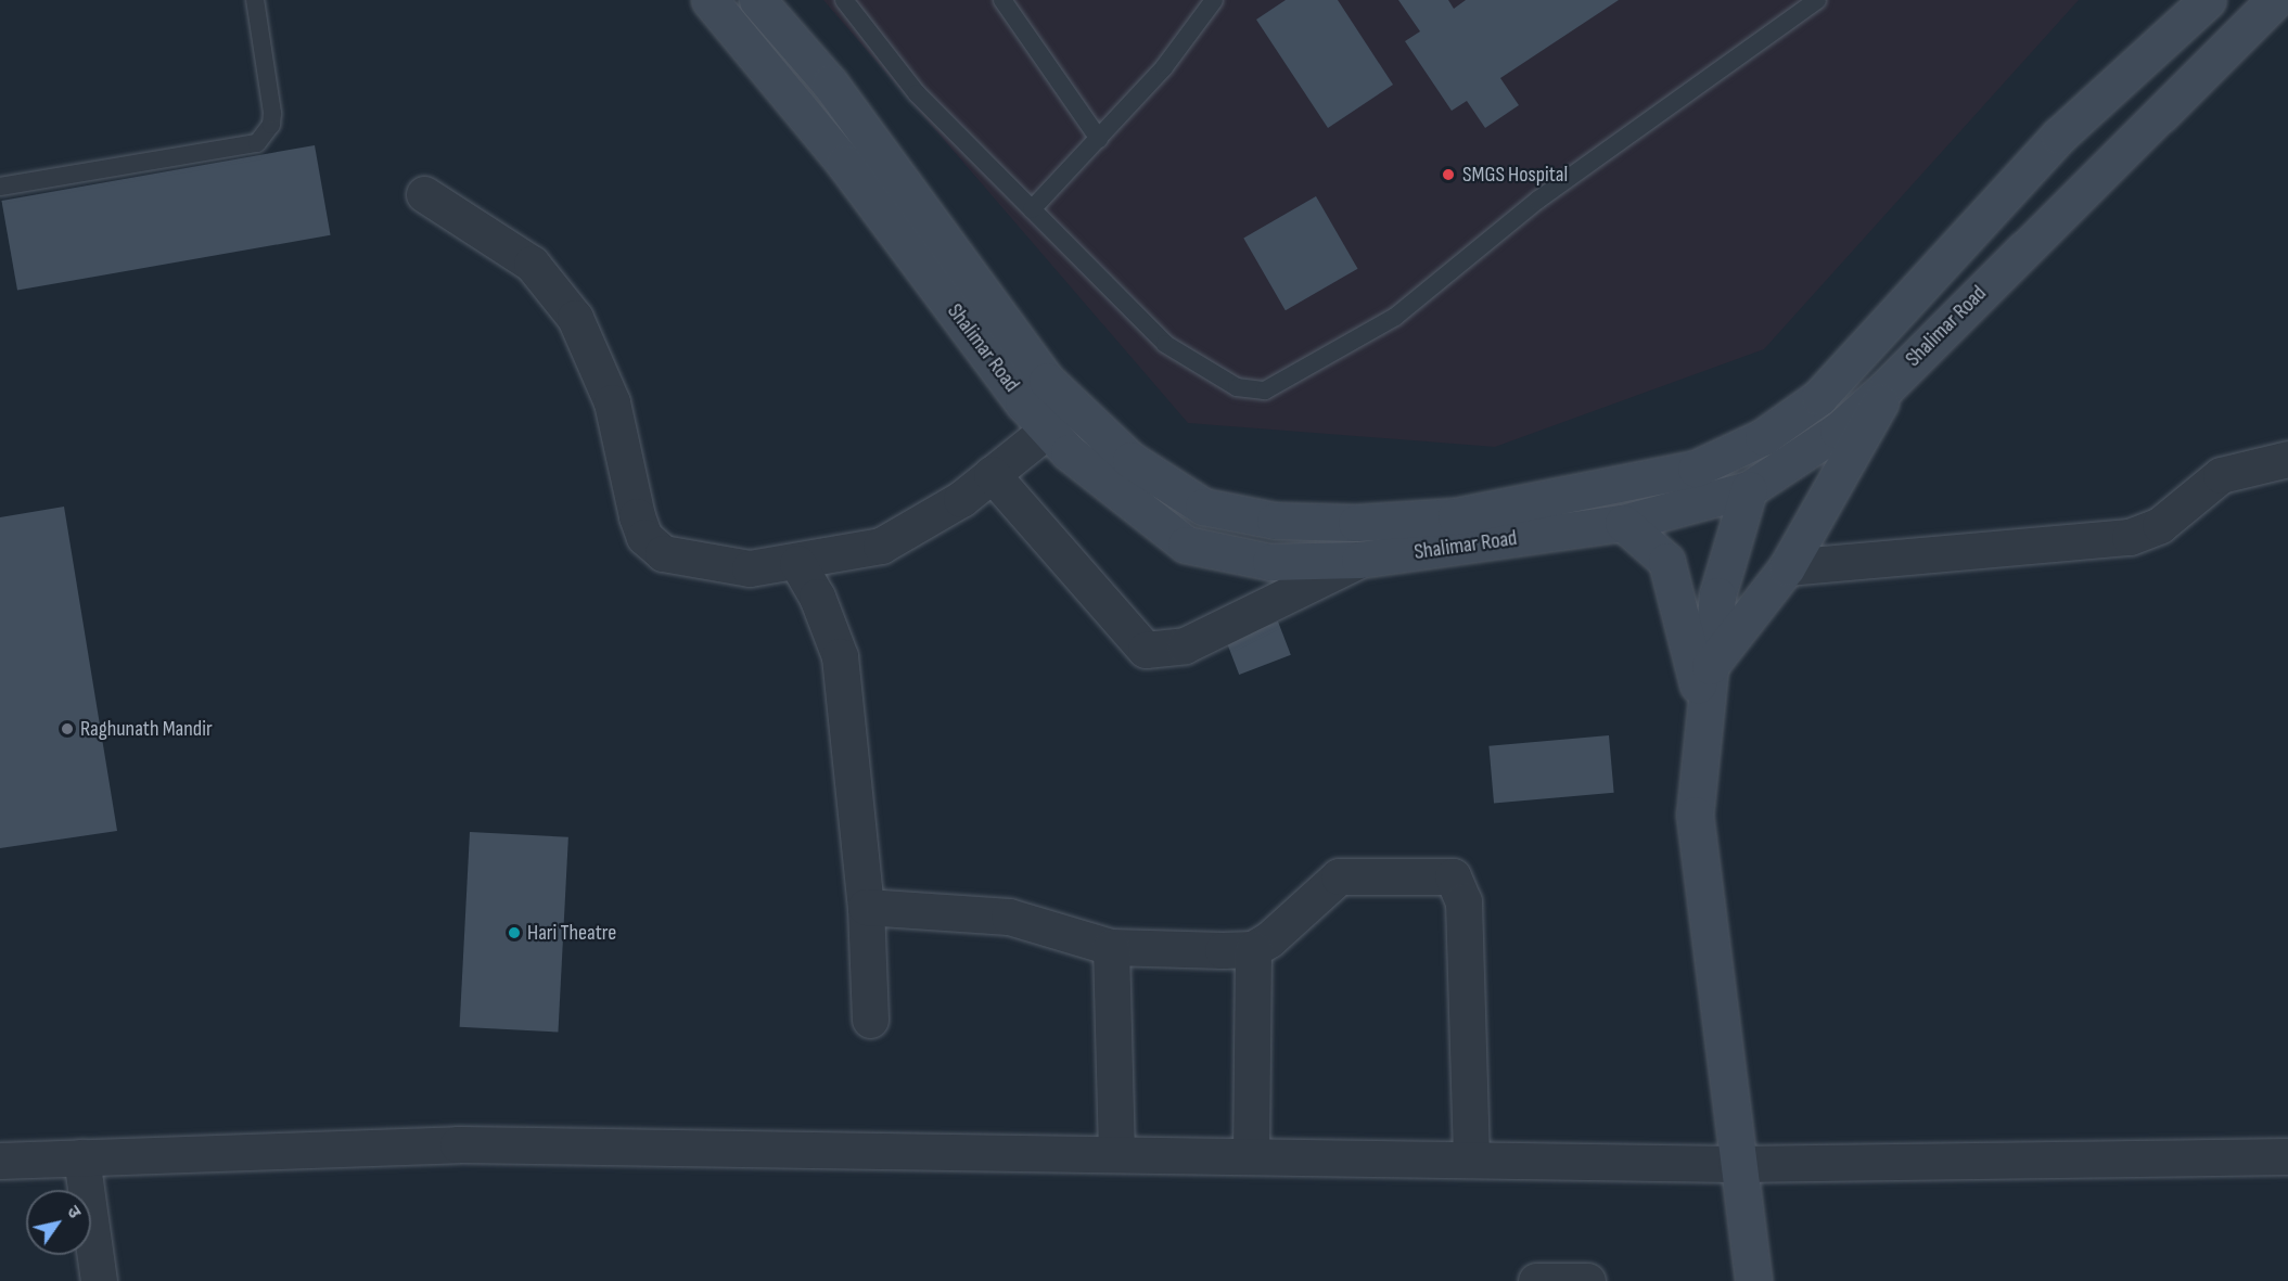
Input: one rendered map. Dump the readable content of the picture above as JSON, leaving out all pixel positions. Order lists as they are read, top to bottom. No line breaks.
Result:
{"streets":{"main road":["Shalimar Road"]},"places":["SMGS Hospital","Raghunath Mandir","Hari Theatre"],"north":"top right"}
